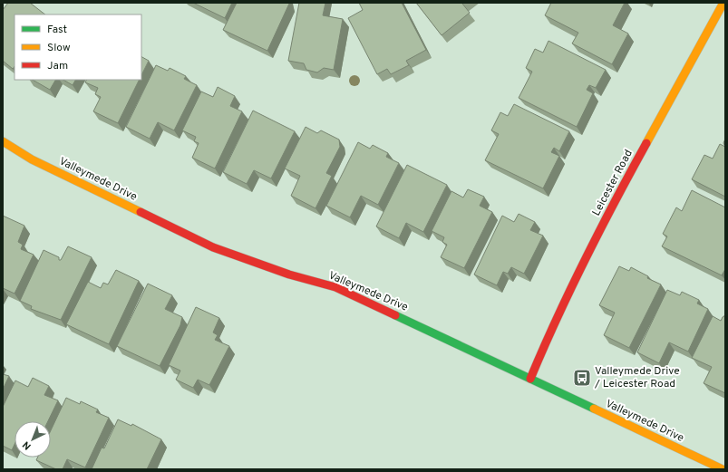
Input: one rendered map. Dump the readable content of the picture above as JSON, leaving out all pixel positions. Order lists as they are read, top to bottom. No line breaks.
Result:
{"streets":{"street":["Valleymede Drive","Leicester Road"]},"crossings":[["Valleymede Drive","Leicester Road"]],"places":{"bus stop":["Valleymede Drive / Leicester Road"]},"legend":["Fast","Slow","Jam"],"north":"bottom left"}
